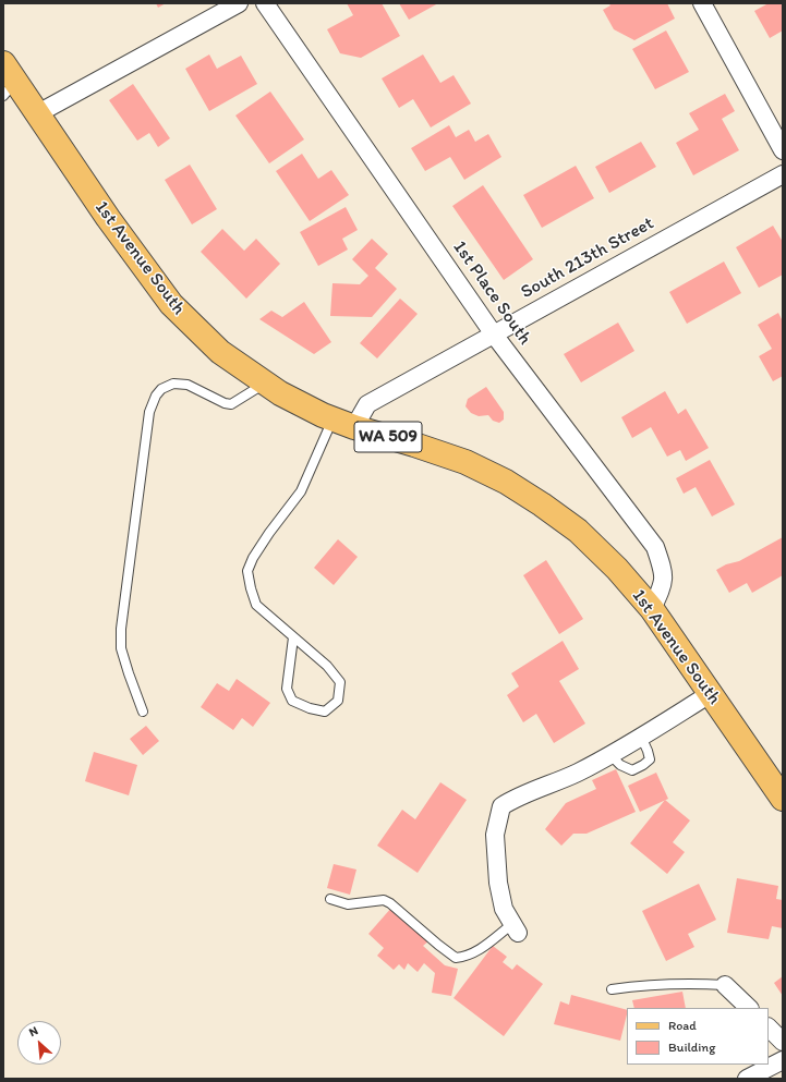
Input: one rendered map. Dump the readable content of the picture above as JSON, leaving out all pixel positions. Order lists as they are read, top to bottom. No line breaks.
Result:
{"streets":{"main road":["1st Avenue South","WA 509"],"street":["South 213th Street","1st Place South"]},"crossings":[["1st Avenue South","South 213th Street"],["1st Avenue South","1st Place South"],["South 213th Street","1st Place South"]],"legend":["Road","Building"],"north":"top left"}
